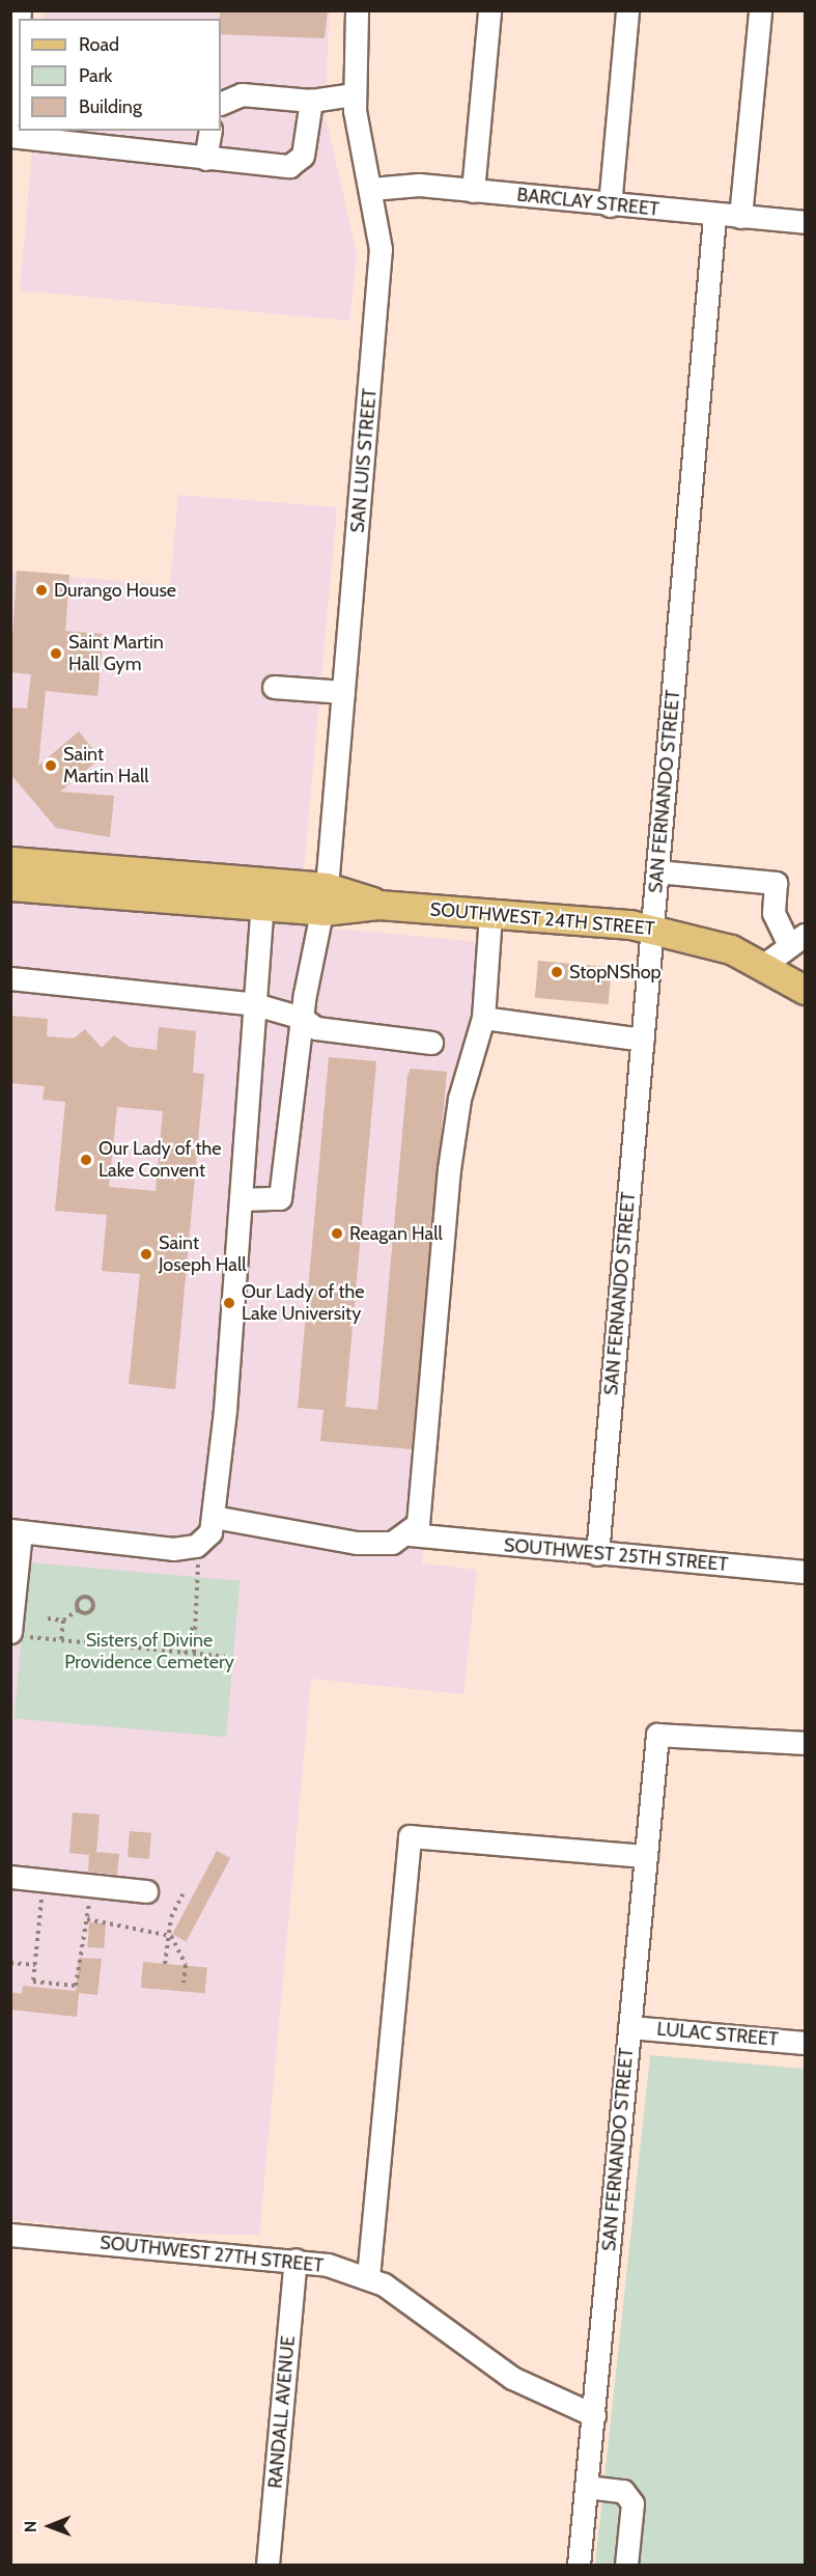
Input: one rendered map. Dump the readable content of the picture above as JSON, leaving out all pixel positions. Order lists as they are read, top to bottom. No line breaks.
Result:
{"streets":{"main road":["SOUTHWEST 24TH STREET"],"street":["BARCLAY STREET","SAN LUIS STREET","SAN FERNANDO STREET","SOUTHWEST 25TH STREET","LULAC STREET","SOUTHWEST 27TH STREET","RANDALL AVENUE"]},"crossings":[["BARCLAY STREET","SAN LUIS STREET"],["BARCLAY STREET","SAN FERNANDO STREET"],["SAN LUIS STREET","SOUTHWEST 24TH STREET"],["SAN FERNANDO STREET","SOUTHWEST 24TH STREET"],["SAN FERNANDO STREET","SOUTHWEST 25TH STREET"],["SAN FERNANDO STREET","LULAC STREET"],["SAN FERNANDO STREET","SOUTHWEST 27TH STREET"],["SOUTHWEST 27TH STREET","RANDALL AVENUE"]],"parks":["Sisters of Divine Providence Cemetery"],"places":["Durango House","Saint Martin Hall Gym","Saint Martin Hall","StopNShop","Our Lady of the Lake Convent","Reagan Hall","Saint Joseph Hall","Our Lady of the Lake University"],"legend":["Road","Park","Building"],"north":"left"}
